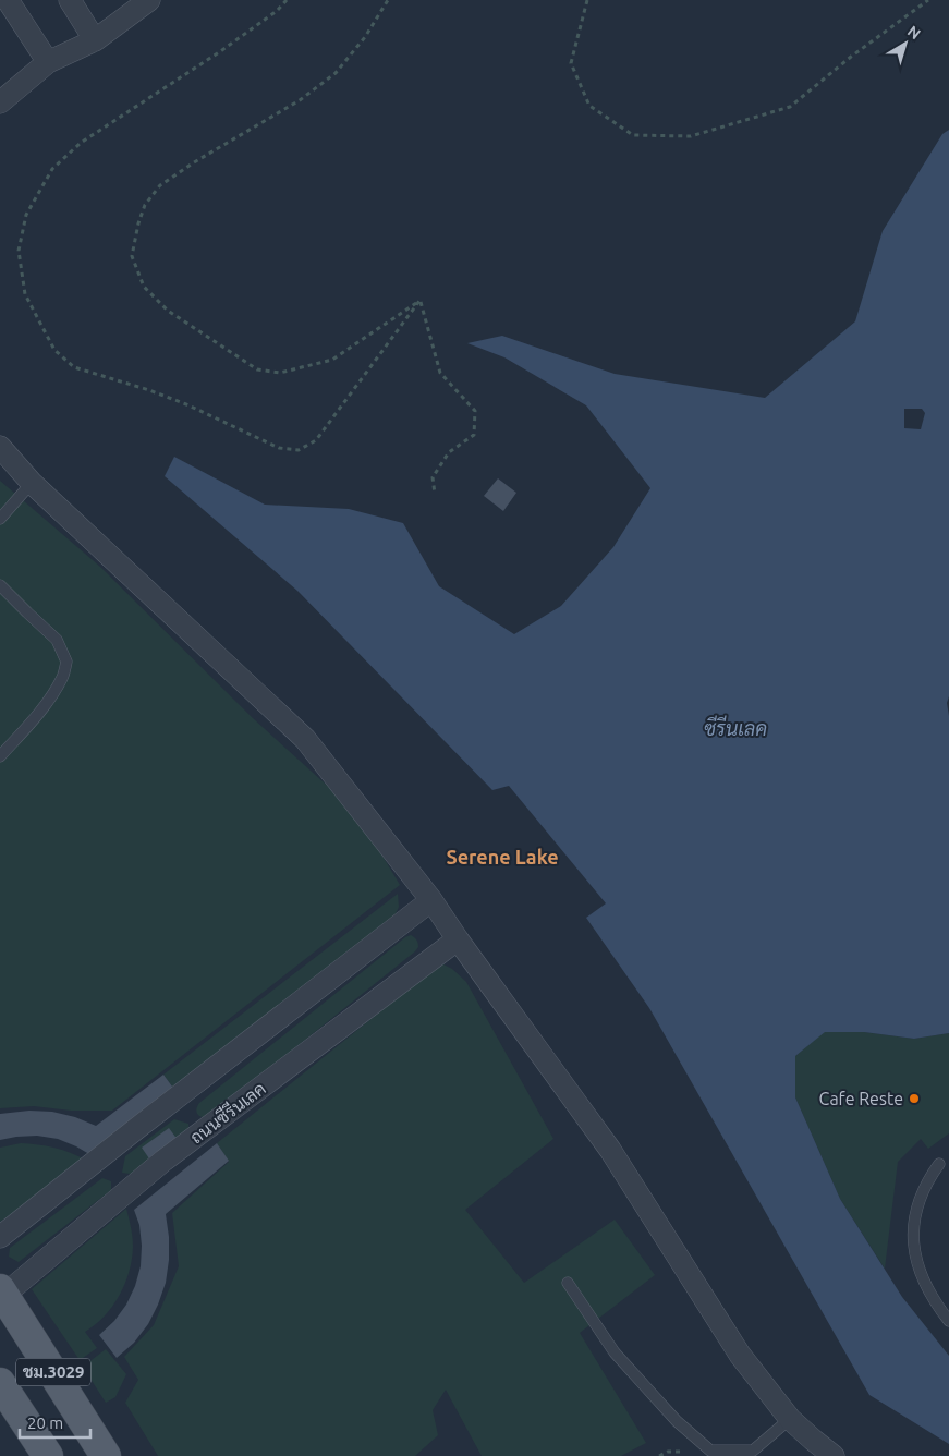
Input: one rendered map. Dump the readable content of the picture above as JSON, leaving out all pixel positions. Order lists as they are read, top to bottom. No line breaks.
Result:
{"streets":{"main road":["ชม.3029"],"street":["ถนนซีรีนเลค"]},"crossings":[["ถนนซีรีนเลค","ชม.3029"]],"districts":["Serene Lake"],"water":["ซีรีนเลค"],"places":["Cafe Reste"],"scale_bar":"20 m","north":"top right"}
